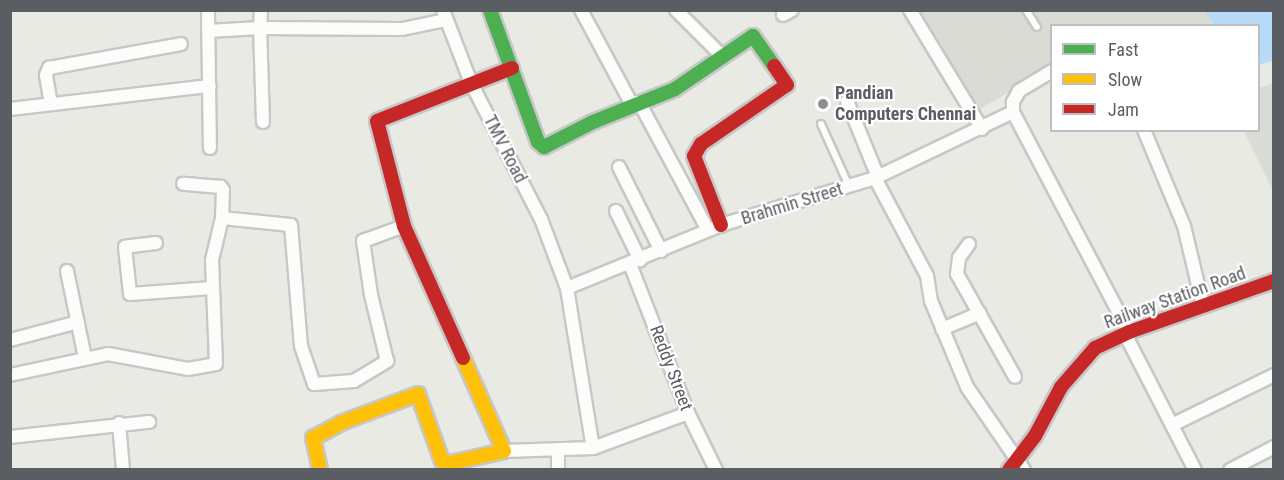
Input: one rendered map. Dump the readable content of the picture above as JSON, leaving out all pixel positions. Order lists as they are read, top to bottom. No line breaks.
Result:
{"streets":{"street":["TMV Road","Brahmin Street","Railway Station Road","Reddy Street"]},"crossings":[["TMV Road","Brahmin Street"],["Brahmin Street","Reddy Street"]],"places":["Pandian Computers Chennai"],"legend":["Fast","Slow","Jam"]}
